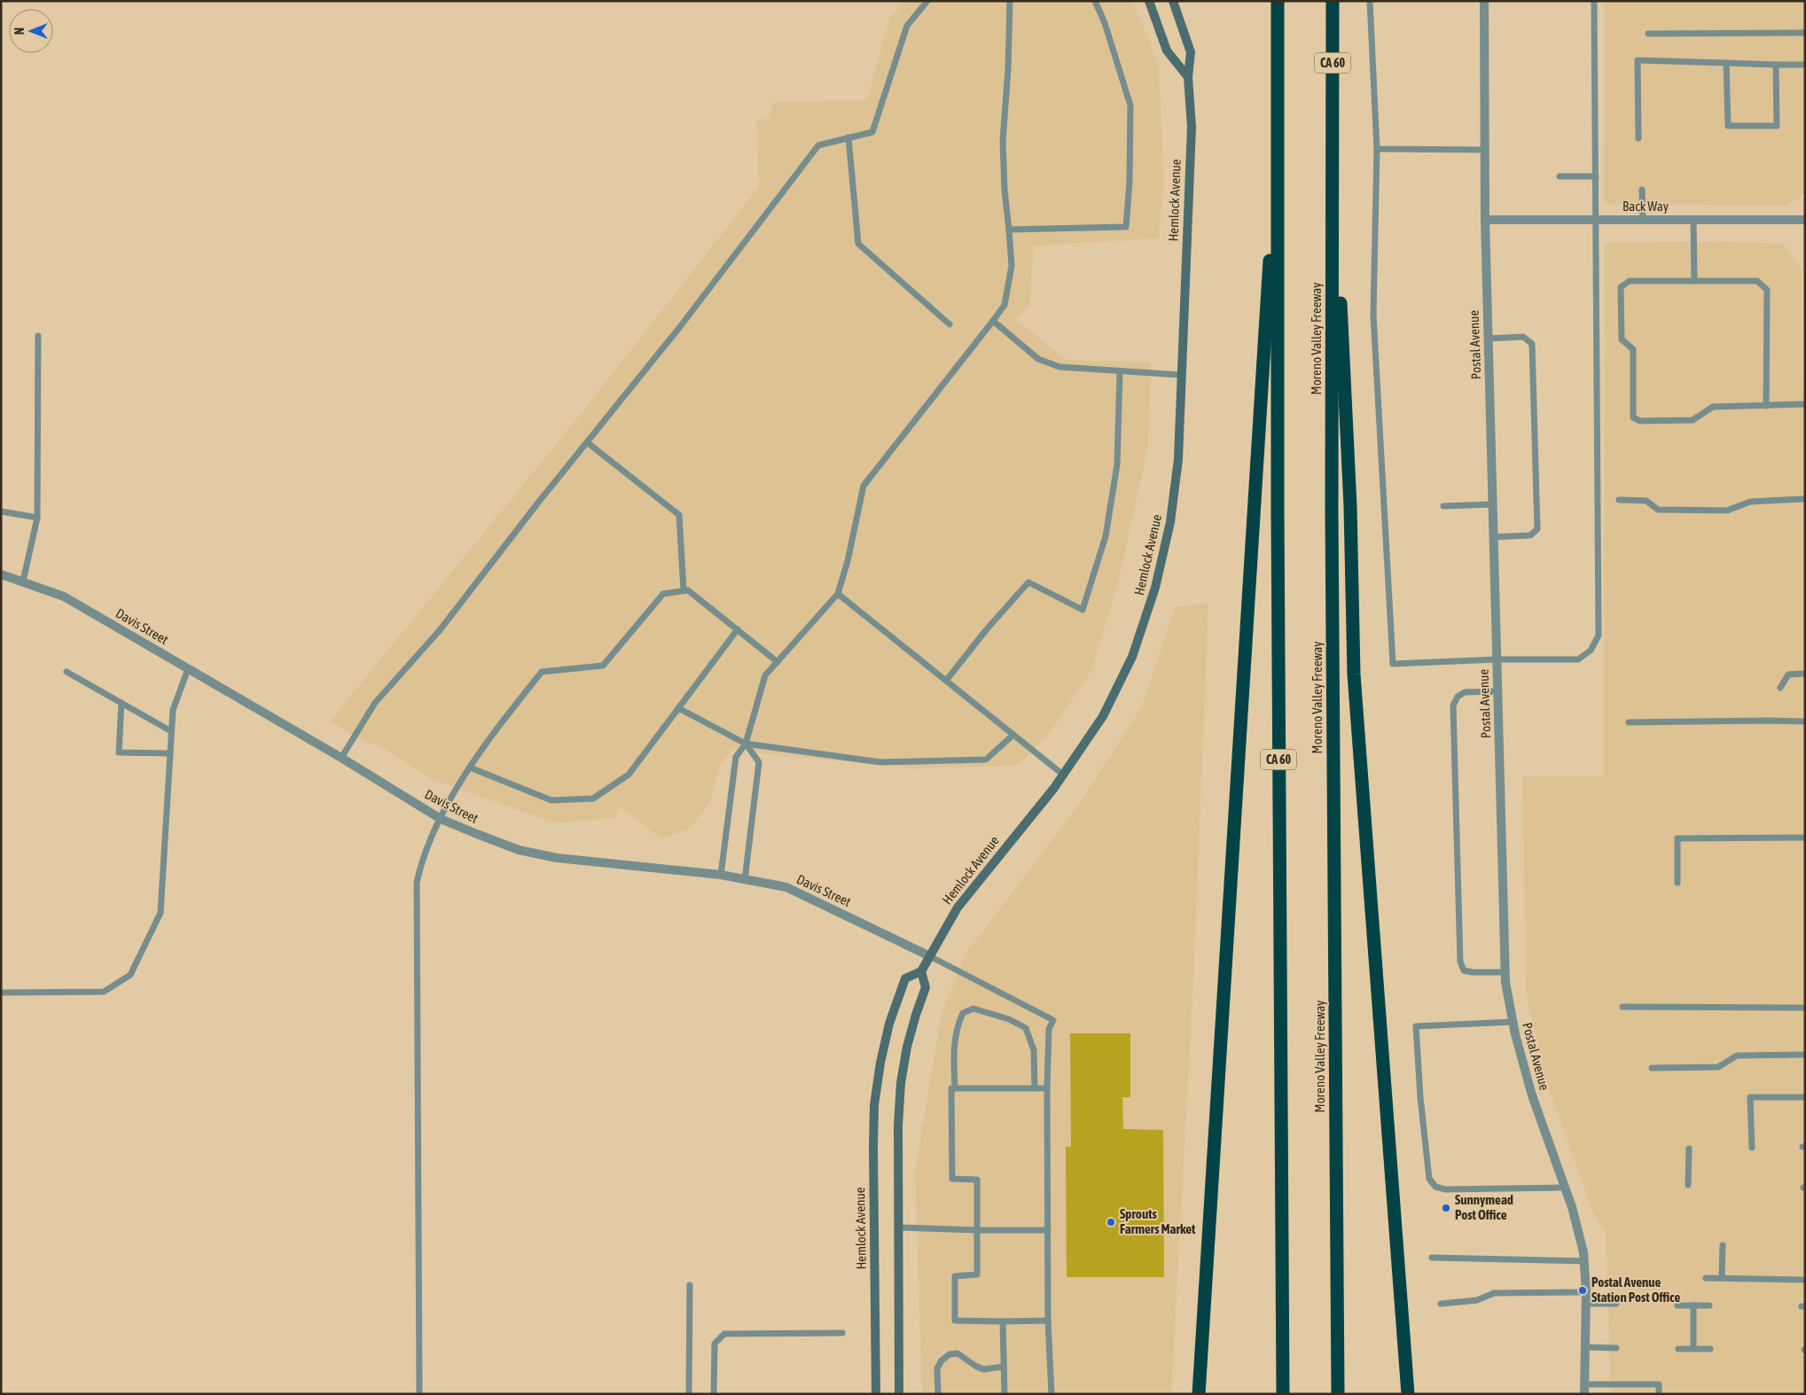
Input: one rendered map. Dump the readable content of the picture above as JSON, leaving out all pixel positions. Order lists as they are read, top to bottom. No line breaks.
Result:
{"streets":{"highway":["CA 60","Moreno Valley Freeway"],"street":["Hemlock Avenue","Back Way","Postal Avenue","Davis Street"]},"crossings":[["Hemlock Avenue","Davis Street"],["Back Way","Postal Avenue"]],"places":["Sunnymead Post Office","Sprouts Farmers Market","Postal Avenue Station Post Office"],"north":"left"}
